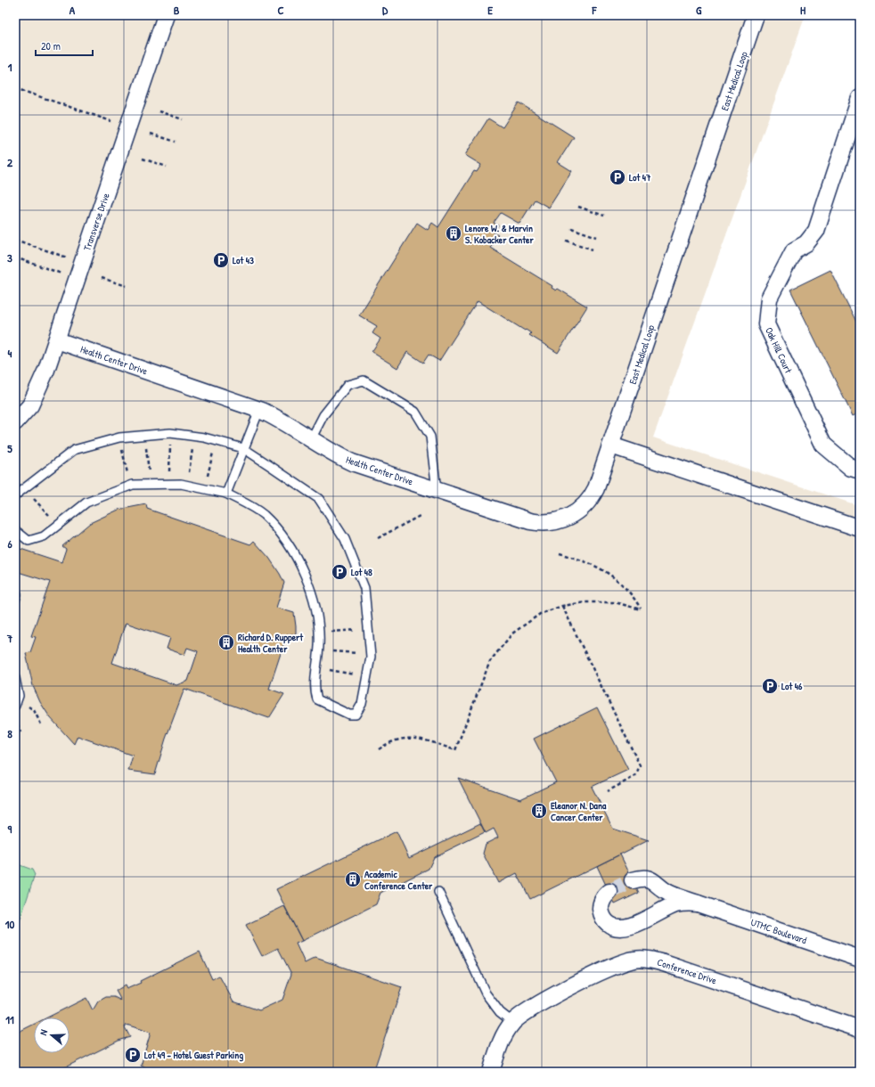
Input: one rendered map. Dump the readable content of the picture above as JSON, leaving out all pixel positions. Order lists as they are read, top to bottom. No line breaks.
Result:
{"streets":{"street":["East Medical Loop","Transverse Drive","Oak Hill Court","Health Center Drive","UTMC Boulevard","Conference Drive"]},"crossings":[["East Medical Loop","Health Center Drive"],["Transverse Drive","Health Center Drive"]],"places":{"parking":["Lot 47","Lot 43","Lot 48","Lot 46","Lot 49 - Hotel Guest Parking"],"building":["Lenore W. & Marvin S. Kobacker Center","Richard D. Ruppert Health Center","Eleanor N. Dana Cancer Center","Academic Conference Center"]},"scale_bar":"20 m","north":"left","grid":{"columns":["A","B","C","D","E","F","G","H"],"rows":["1","2","3","4","5","6","7","8","9","10","11"]}}
